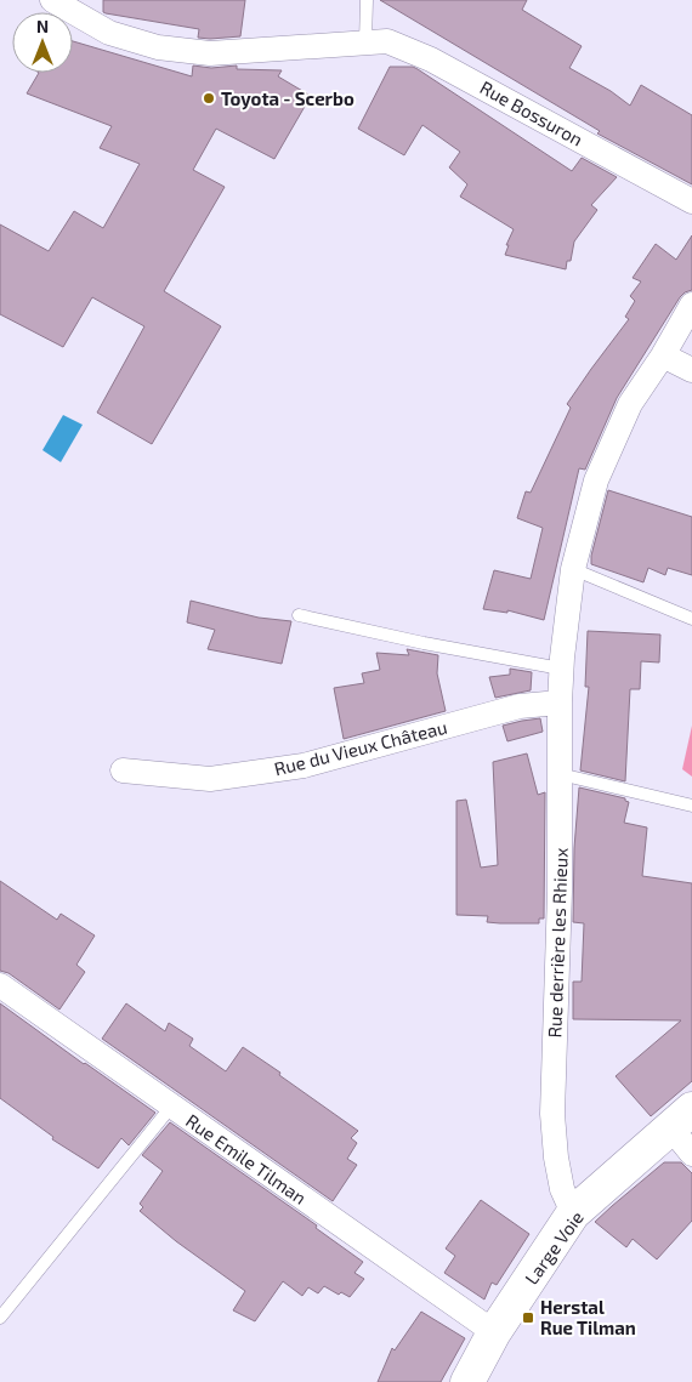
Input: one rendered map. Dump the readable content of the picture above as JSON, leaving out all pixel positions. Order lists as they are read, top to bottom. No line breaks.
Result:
{"streets":{"street":["Rue Bossuron","Rue du Vieux Château","Rue derrière les Rhieux","Rue Emile Tilman","Large Voie"]},"crossings":[["Rue du Vieux Château","Rue derrière les Rhieux"],["Rue derrière les Rhieux","Large Voie"],["Rue Emile Tilman","Large Voie"]],"places":{"other":["Toyota - Scerbo"],"transit":["Herstal Rue Tilman"]},"north":"top"}
